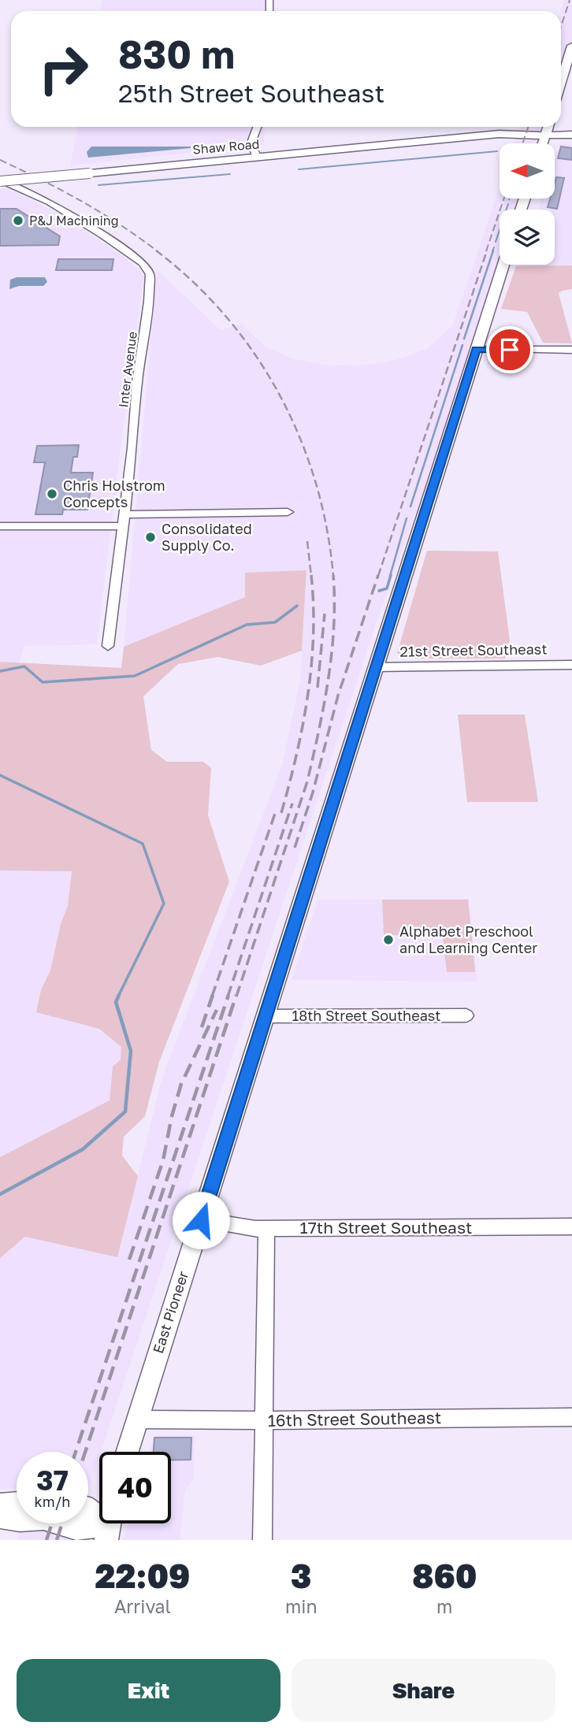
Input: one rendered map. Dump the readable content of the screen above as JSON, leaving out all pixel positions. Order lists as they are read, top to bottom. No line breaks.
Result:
{"streets":{"street":["Shaw Road","Inter Avenue","21st Street Southeast","18th Street Southeast","17th Street Southeast","East Pioneer","16th Street Southeast"]},"crossings":[["Shaw Road","Inter Avenue"],["21st Street Southeast","East Pioneer"],["18th Street Southeast","East Pioneer"],["17th Street Southeast","East Pioneer"],["East Pioneer","16th Street Southeast"]],"places":["P&J Machining","Chris Holstrom Concepts","Consolidated Supply Co.","Alphabet Preschool and Learning Center"],"north":"left","page":{"turn":["830 m","25th Street Southeast"],"speed":"37 km/h","limit":"40","eta":["22:09","Arrival","3","min","860","m"],"buttons":["Exit","Share"]}}
